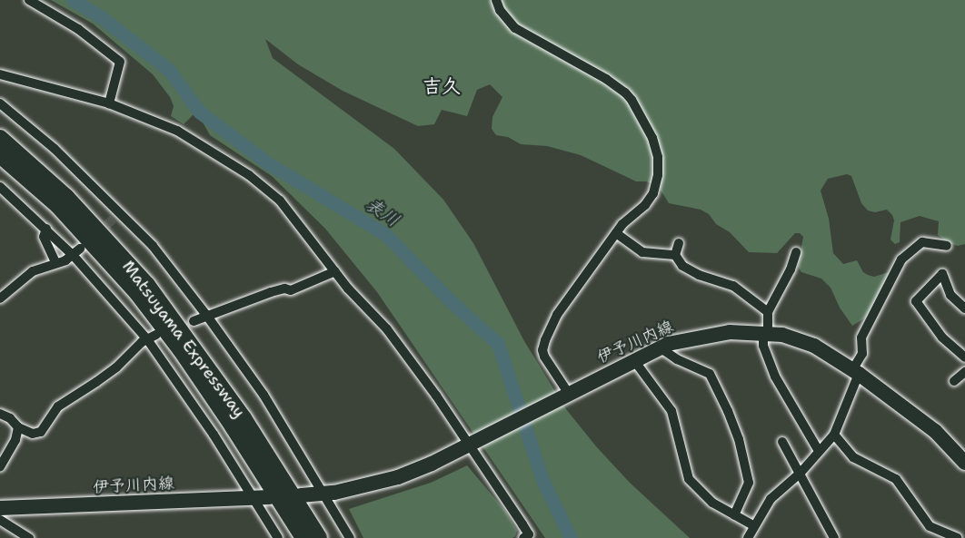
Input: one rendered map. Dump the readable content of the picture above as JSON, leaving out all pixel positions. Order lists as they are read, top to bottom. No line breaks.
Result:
{"streets":{"highway":["Matsuyama Expressway"],"main road":["伊予川内線"]},"districts":["吉久"],"water":["表川"]}
